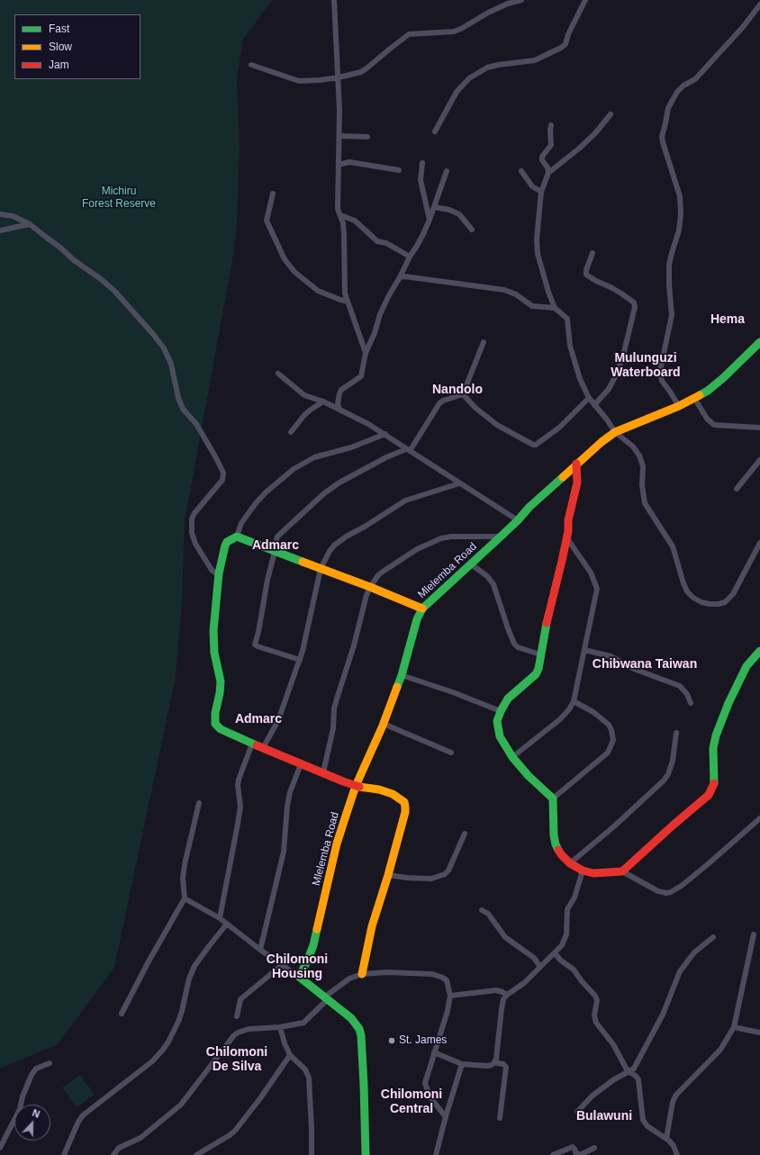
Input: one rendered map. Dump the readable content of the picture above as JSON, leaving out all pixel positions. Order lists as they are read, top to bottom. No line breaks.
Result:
{"streets":{"street":["Mlelemba Road"]},"districts":["Hema","Mulunguzi Waterboard","Nandolo","Admarc","Chibwana Taiwan","Admarc","Chilomoni Housing","Chilomoni De Silva","Chilomoni Central","Bulawuni"],"parks":["Michiru Forest Reserve"],"places":["St. James"],"legend":["Fast","Slow","Jam"],"north":"top"}
